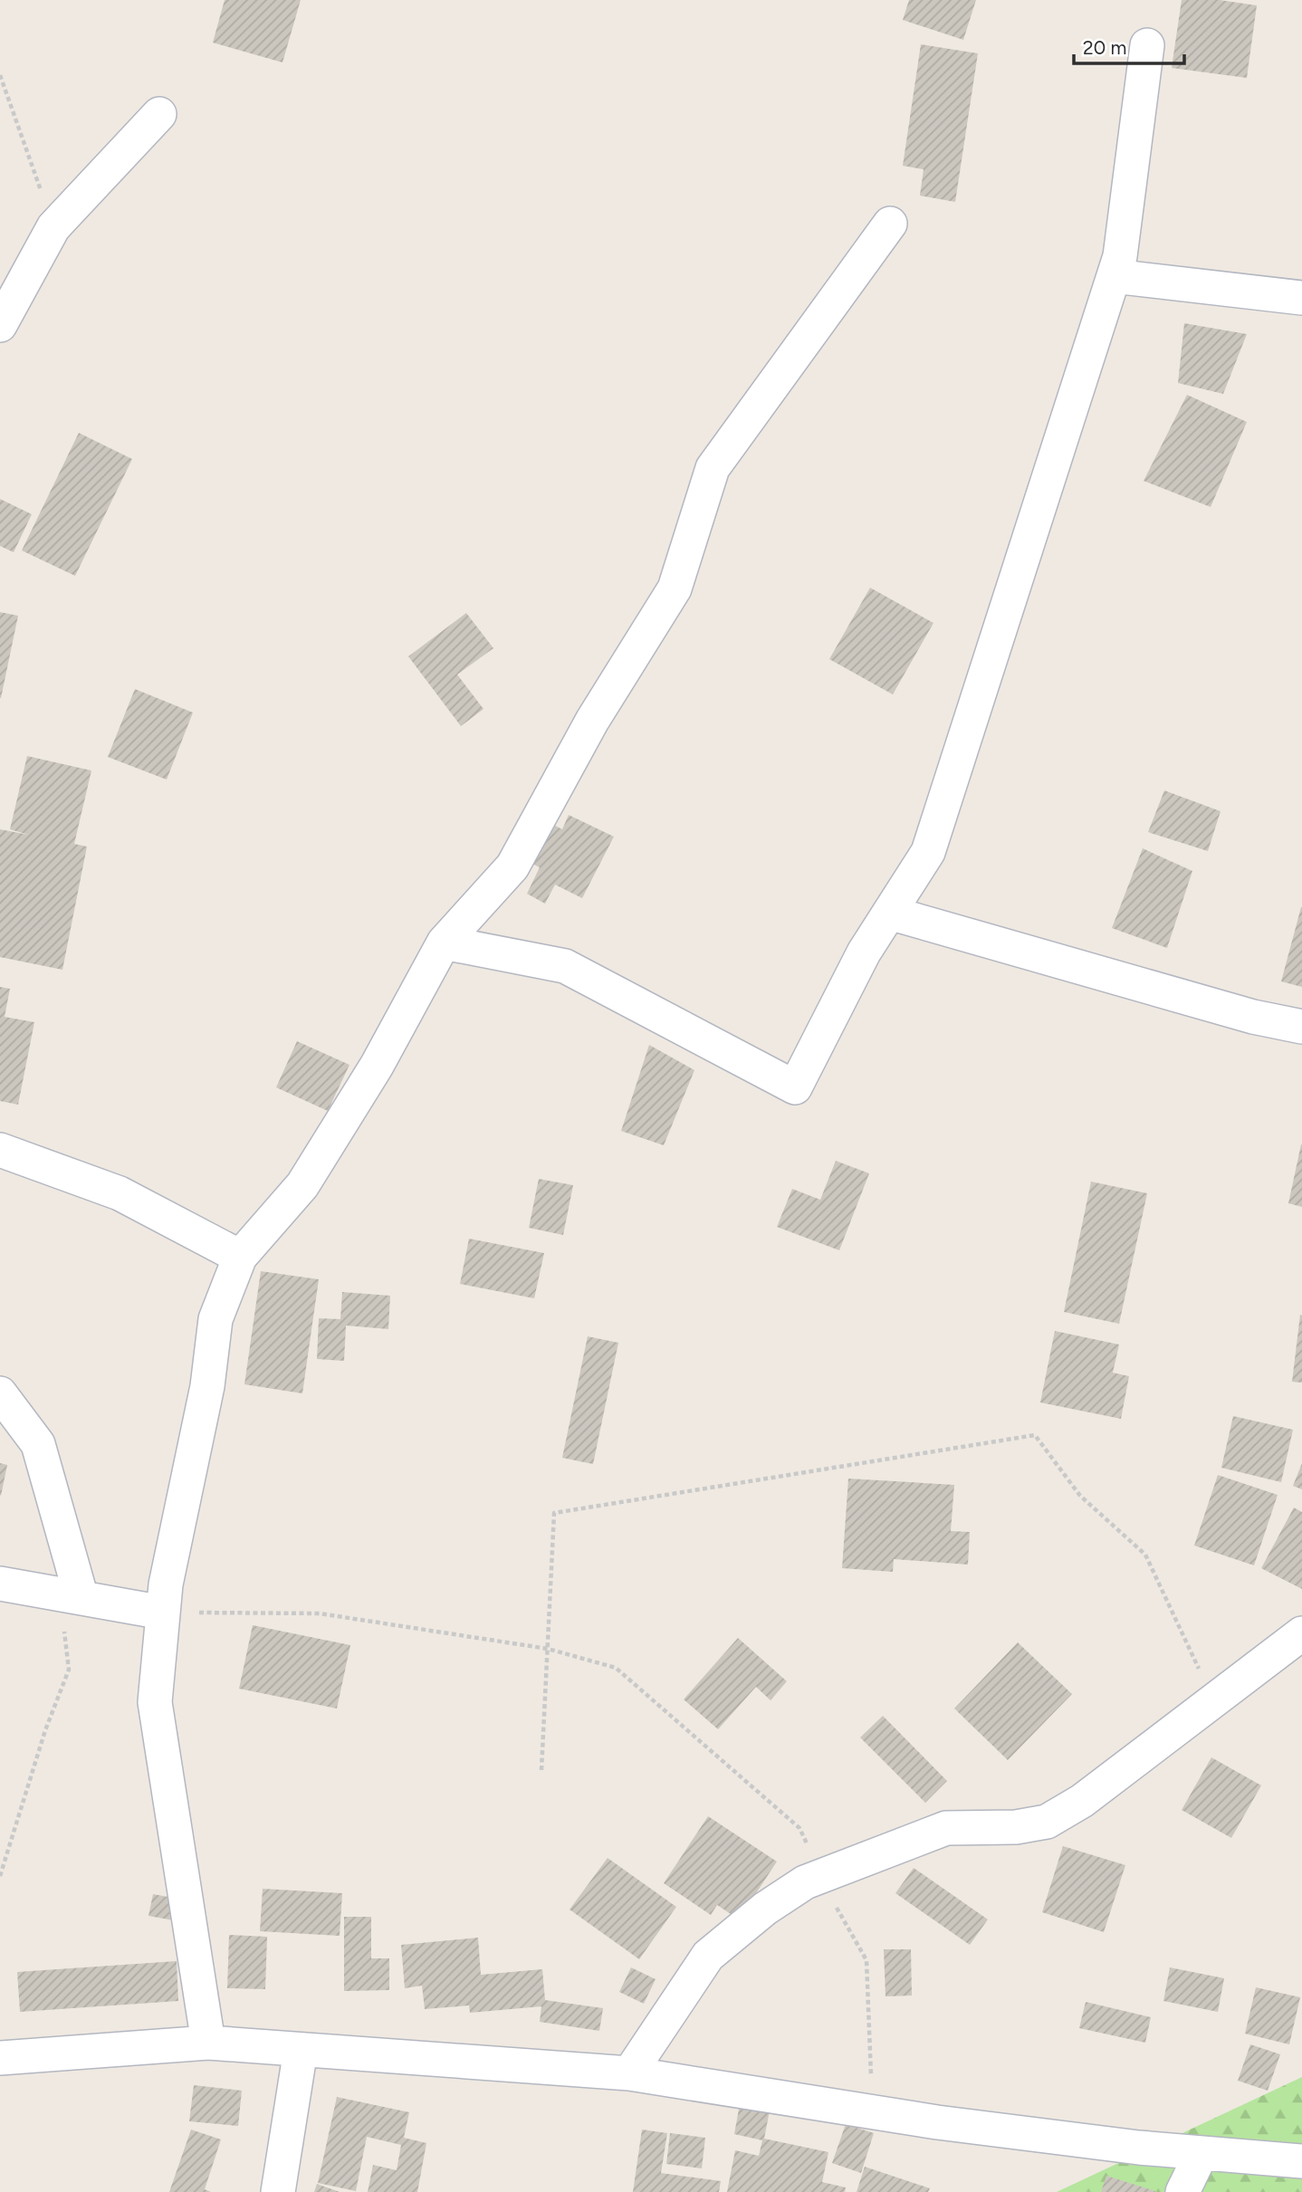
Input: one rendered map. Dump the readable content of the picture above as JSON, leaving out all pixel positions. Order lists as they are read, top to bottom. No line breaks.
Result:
{"scale_bar":"20 m"}
